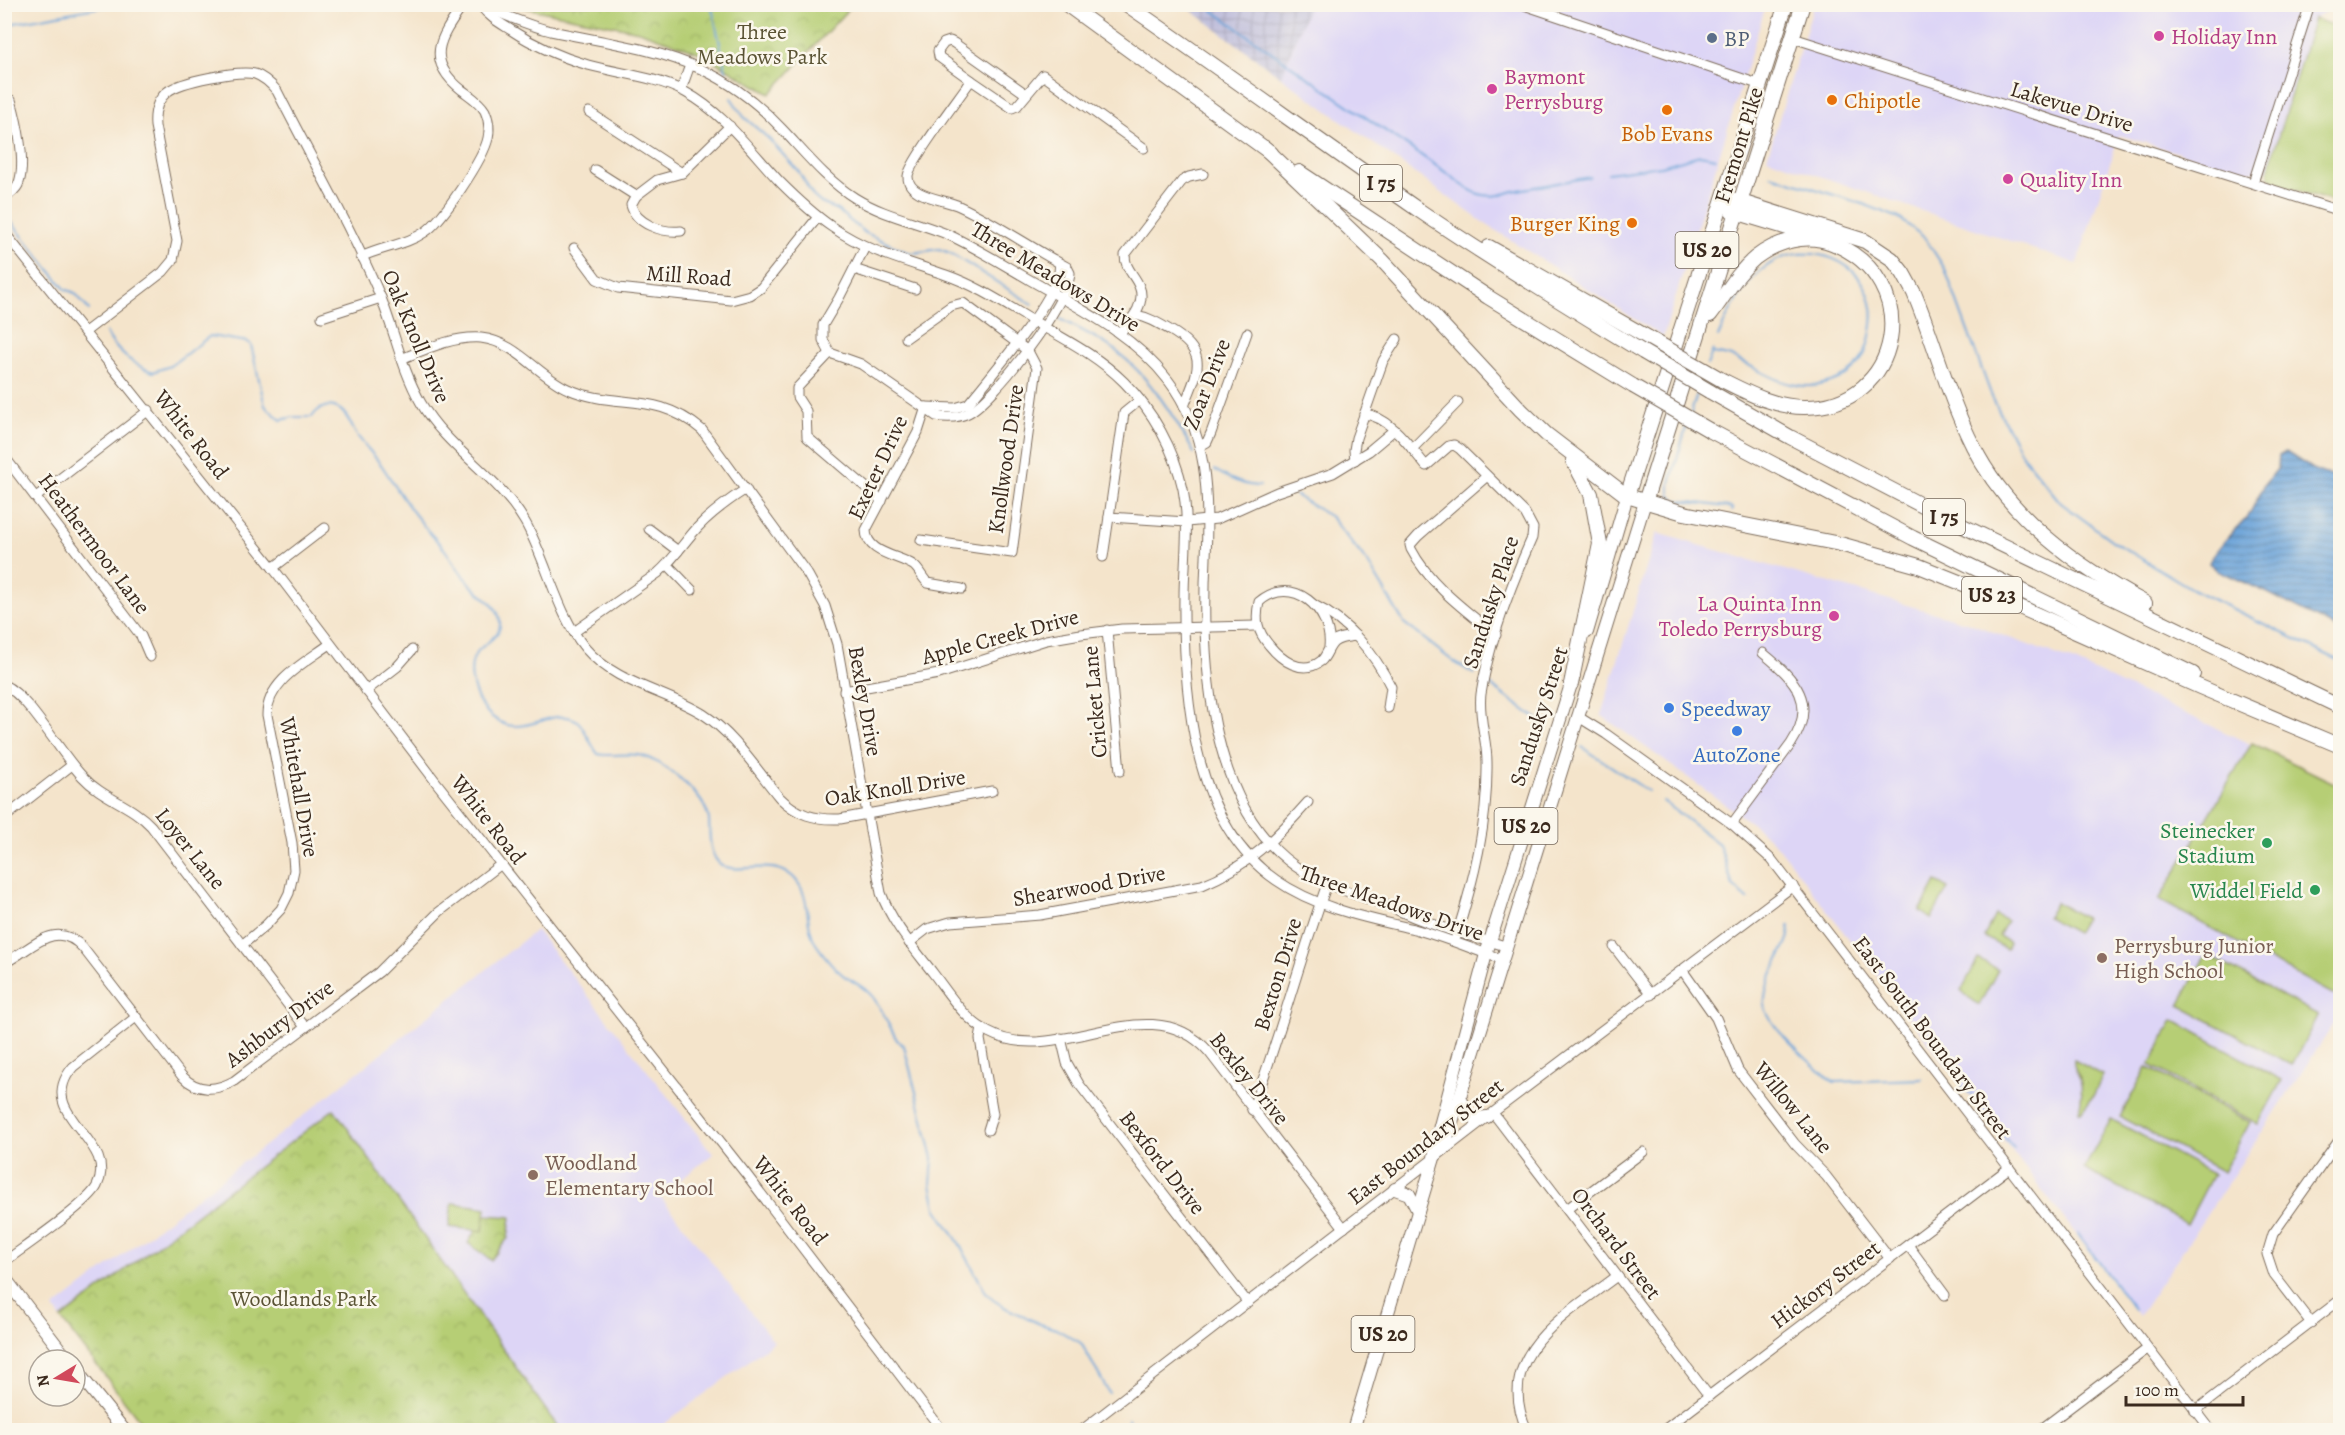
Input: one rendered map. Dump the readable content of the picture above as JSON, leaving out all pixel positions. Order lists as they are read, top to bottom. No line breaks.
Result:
{"streets":{"highway":["Fremont Pike","I 75","US 20","US 23"],"main road":["Sandusky Street"],"street":["Lakevue Drive","Mill Road","Three Meadows Drive","Oak Knoll Drive","Zoar Drive","White Road","Knollwood Drive","Exeter Drive","Heathermoor Lane","Sandusky Place","Apple Creek Drive","Bexley Drive","Cricket Lane","Whitehall Drive","Loyer Lane","Shearwood Drive","Bexton Drive","Ashbury Drive","East South Boundary Street","Willow Lane","East Boundary Street","Bexford Drive","Orchard Street","Hickory Street"]},"crossings":[["Lakevue Drive","Fremont Pike"],["Fremont Pike","US 23"],["Fremont Pike","Sandusky Street"],["I 75","US 23"],["Mill Road","Three Meadows Drive"],["Three Meadows Drive","Zoar Drive"],["Three Meadows Drive","Sandusky Place"],["Three Meadows Drive","Apple Creek Drive"],["Three Meadows Drive","Sandusky Street"],["Three Meadows Drive","Shearwood Drive"],["Three Meadows Drive","Bexton Drive"],["Oak Knoll Drive","White Road"],["Oak Knoll Drive","Bexley Drive"],["White Road","Whitehall Drive"],["White Road","Ashbury Drive"],["US 23","Sandusky Street"],["Apple Creek Drive","Bexley Drive"],["Apple Creek Drive","Cricket Lane"],["Bexley Drive","Shearwood Drive"],["Bexley Drive","Bexton Drive"],["Bexley Drive","East Boundary Street"],["Bexley Drive","Bexford Drive"],["Sandusky Street","East South Boundary Street"],["Sandusky Street","East Boundary Street"],["Whitehall Drive","Loyer Lane"],["Loyer Lane","Ashbury Drive"],["East South Boundary Street","East Boundary Street"],["East South Boundary Street","Hickory Street"],["Willow Lane","East Boundary Street"],["Willow Lane","Hickory Street"],["East Boundary Street","Bexford Drive"],["East Boundary Street","Orchard Street"],["Orchard Street","Hickory Street"]],"parks":["Three Meadows Park","Woodlands Park"],"places":["Holiday Inn","BP","Baymont Perrysburg","Chipotle","Bob Evans","Quality Inn","Burger King","La Quinta Inn Toledo Perrysburg","Speedway","AutoZone","Steinecker Stadium","Widdel Field","Perrysburg Junior High School","Woodland Elementary School"],"scale_bar":"100 m","north":"left"}
